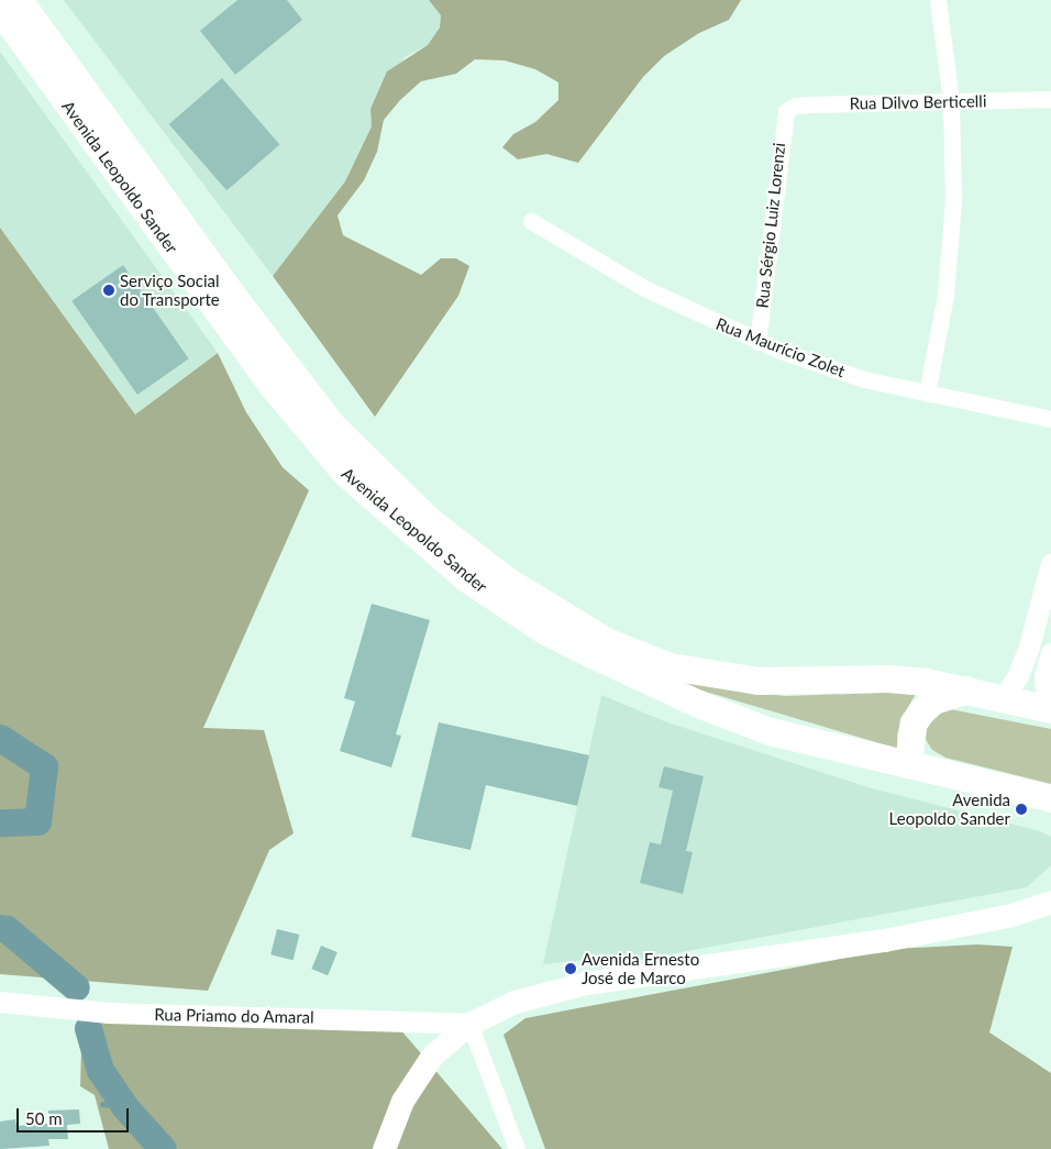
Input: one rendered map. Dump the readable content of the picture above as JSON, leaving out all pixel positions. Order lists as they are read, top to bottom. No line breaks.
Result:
{"streets":{"highway":["Avenida Leopoldo Sander"],"street":["Rua Dilvo Berticelli","Rua Sérgio Luiz Lorenzi","Rua Maurício Zolet","Rua Priamo do Amaral"]},"crossings":[["Rua Dilvo Berticelli","Rua Sérgio Luiz Lorenzi"],["Rua Sérgio Luiz Lorenzi","Rua Maurício Zolet"]],"places":["Serviço Social do Transporte","Avenida Leopoldo Sander","Avenida Ernesto José de Marco"],"scale_bar":"50 m"}
